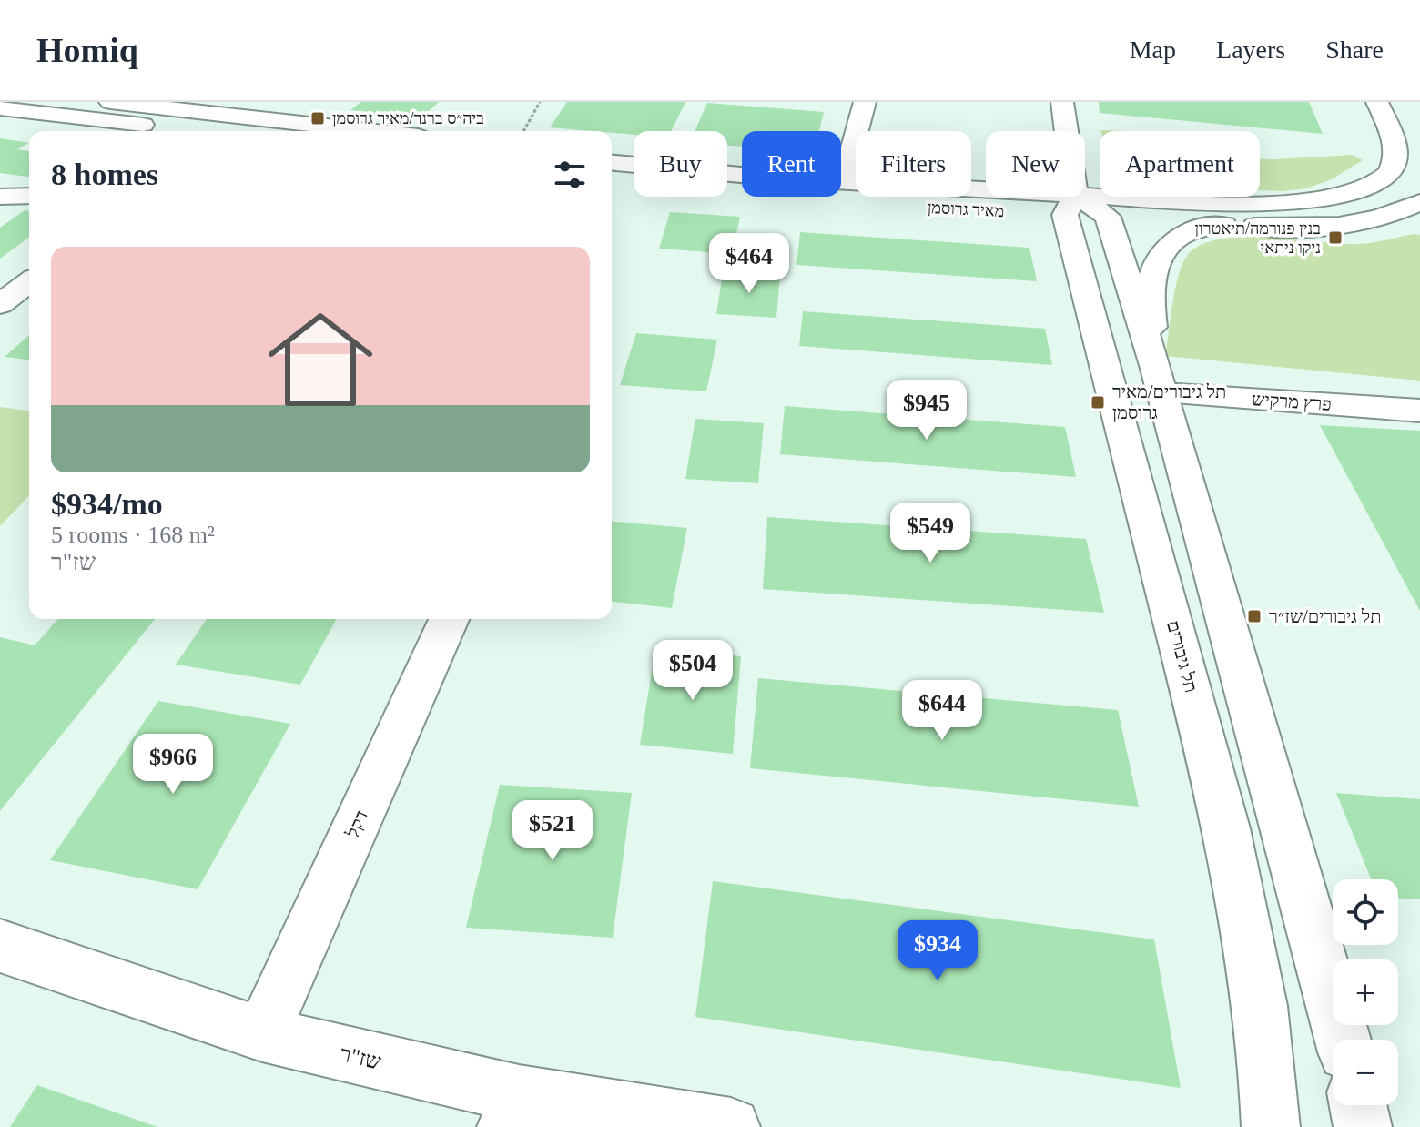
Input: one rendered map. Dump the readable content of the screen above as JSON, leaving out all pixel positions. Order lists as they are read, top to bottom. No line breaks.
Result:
{"streets":{"street":["מאיר גרוסמן","פרץ מרקיש","תל גיבורים","דקל","שז\"ר"]},"crossings":[["מאיר גרוסמן","תל גיבורים"],["פרץ מרקיש","תל גיבורים"],["דקל","שז\"ר"]],"places":{"transit":["ביה״ס ברנר/מאיר גרוסמן","בנין פנורמה/תיאטרון ניקו ניתאי","תל גיבורים/מאיר גרוסמן","תל גיבורים/שז״ר"]},"page":{"header":"Homiq","nav":["Map","Layers","Share"],"chip":["Buy","Rent","Filters","New","Apartment"],"heading":"8 homes","list":[{"name":"$934/mo","note":"5 rooms · 168 m² · שז\"ר"}],"price":["$464","$945","$549","$504","$644","$966","$521","$934"],"map_buttons":["+","−"]}}
